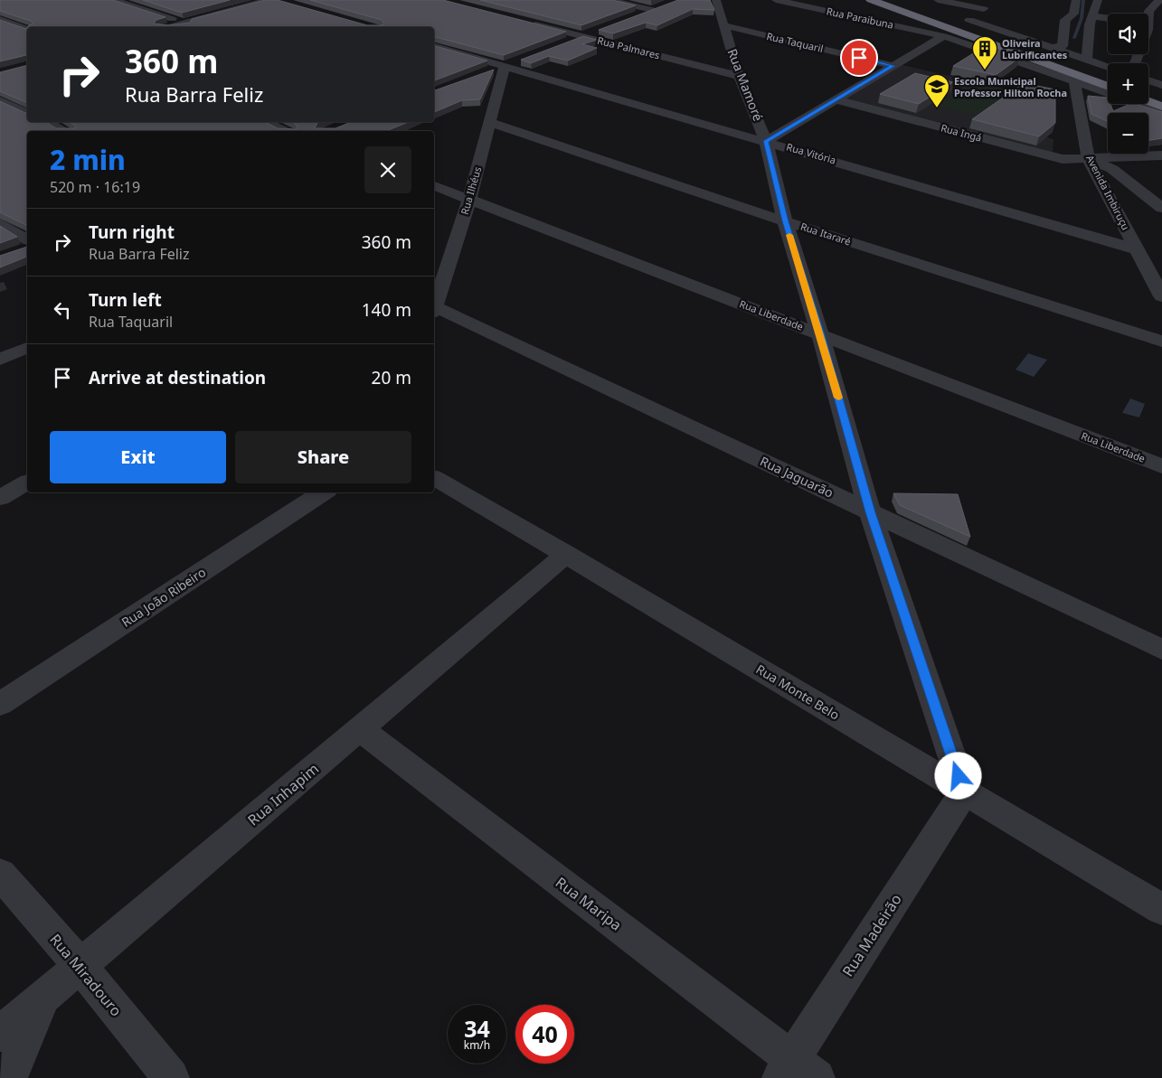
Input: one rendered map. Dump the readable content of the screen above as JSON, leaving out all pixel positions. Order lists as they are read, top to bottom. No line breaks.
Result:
{"streets":{"street":["Rua Paraibuna","Rua Taquaril","Rua Palmares","Rua Mamoré","Rua Ingá","Rua Vitória","Rua Ilhéus","Avenida Imbiruçu","Rua Itararé","Rua Liberdade","Rua Jaguarão","Rua João Ribeiro","Rua Monte Belo","Rua Inhapim","Rua Maripa","Rua Madeirão","Rua Miradouro"]},"crossings":[["Rua Paraibuna","Avenida Imbiruçu"],["Rua Taquaril","Rua Mamoré"],["Rua Palmares","Rua Mamoré"],["Rua Mamoré","Rua Vitória"],["Rua Mamoré","Rua Itararé"],["Rua Mamoré","Rua Liberdade"],["Rua Mamoré","Rua Jaguarão"],["Rua Mamoré","Rua Monte Belo"],["Rua Mamoré","Rua Madeirão"],["Rua Ingá","Avenida Imbiruçu"],["Rua Vitória","Rua Ilhéus"],["Rua Vitória","Avenida Imbiruçu"],["Rua Ilhéus","Rua Itararé"],["Rua Ilhéus","Rua Liberdade"],["Rua Monte Belo","Rua Inhapim"],["Rua Monte Belo","Rua Madeirão"],["Rua Inhapim","Rua Maripa"],["Rua Inhapim","Rua Miradouro"],["Rua Maripa","Rua Madeirão"]],"places":{"building":["Oliveira Lubrificantes"],"school or university":["Escola Municipal Professor Hilton Rocha"]},"page":{"map_buttons":["+","−"],"turn":["360 m","Rua Barra Feliz"],"heading":["2 min","520 m · 16:19"],"list":[{"name":"Turn right","note":"Rua Barra Feliz","value":"360 m"},{"name":"Turn left","note":"Rua Taquaril","value":"140 m"},{"name":"Arrive at destination","value":"20 m"}],"buttons":["Exit","Share"],"speed":"34 km/h","limit":"40"}}
